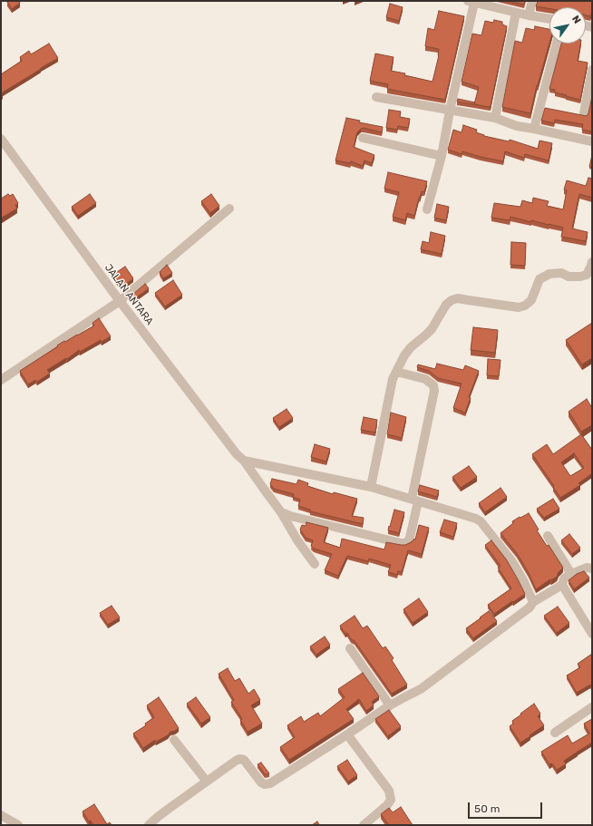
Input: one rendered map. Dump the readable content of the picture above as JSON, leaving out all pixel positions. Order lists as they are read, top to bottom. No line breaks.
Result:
{"streets":{"street":["JALAN ANTARA"]},"scale_bar":"50 m","north":"top right"}
